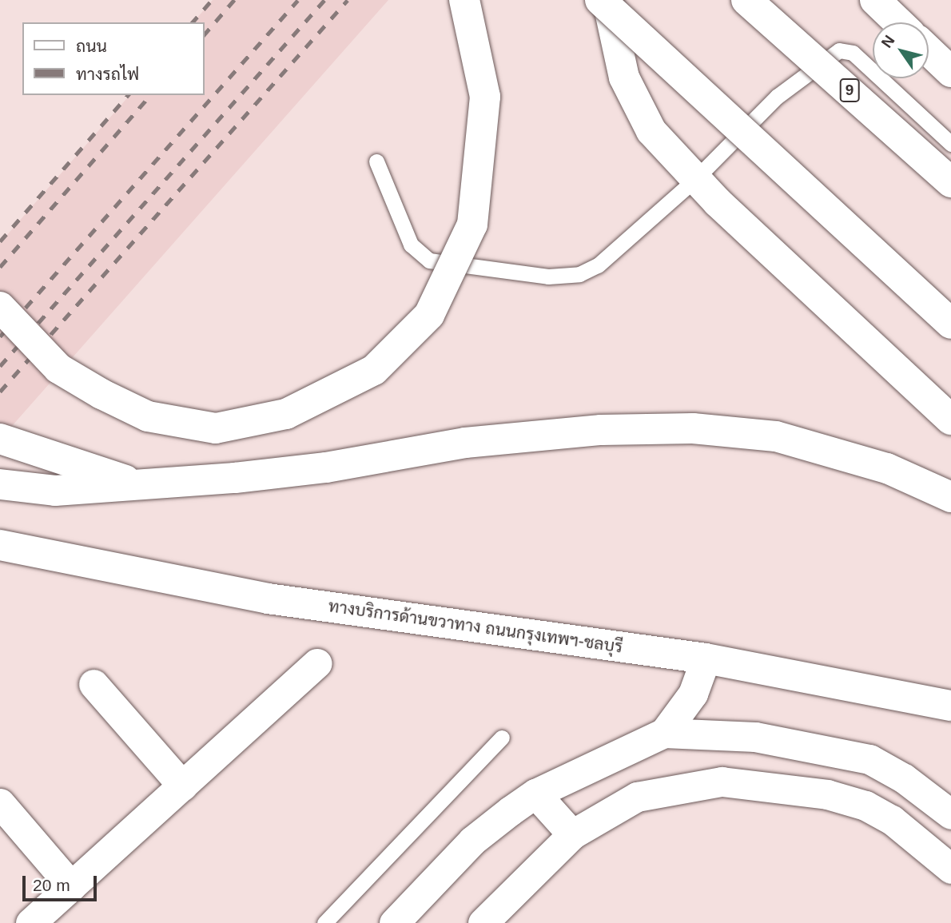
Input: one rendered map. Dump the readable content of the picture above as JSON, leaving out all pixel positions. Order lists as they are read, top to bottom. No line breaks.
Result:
{"streets":{"main road":["9","ทางบริการด้านขวาทาง ถนนกรุงเทพฯ-ชลบุรี"]},"legend":["ถนน","ทางรถไฟ"],"scale_bar":"20 m","north":"top left"}
